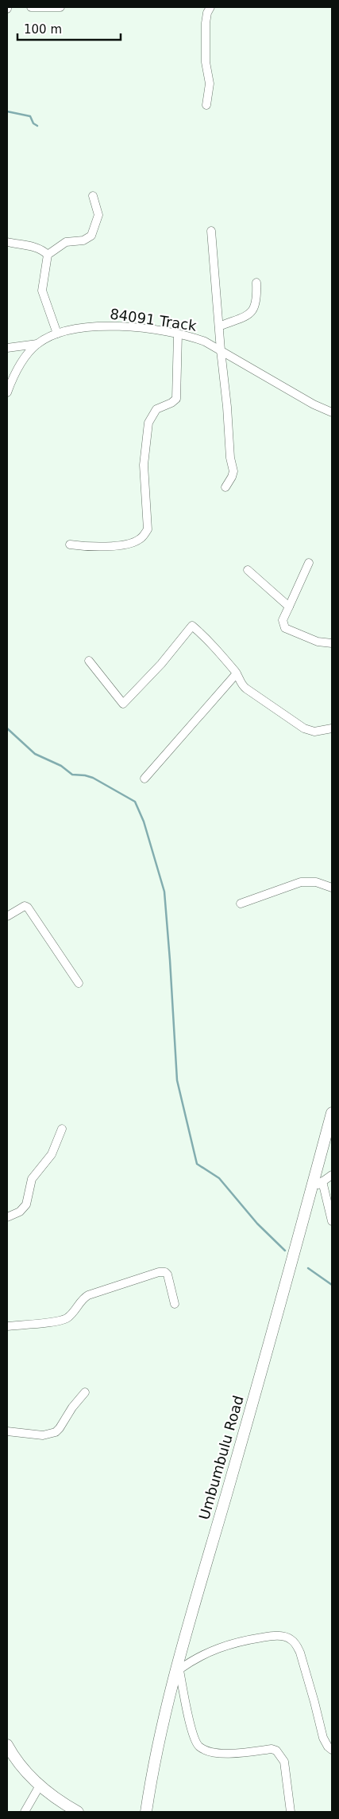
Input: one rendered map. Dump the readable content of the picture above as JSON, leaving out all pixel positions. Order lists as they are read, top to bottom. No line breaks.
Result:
{"streets":{"main road":["Umbumbulu Road"],"street":["84091 Track"]},"scale_bar":"100 m"}
